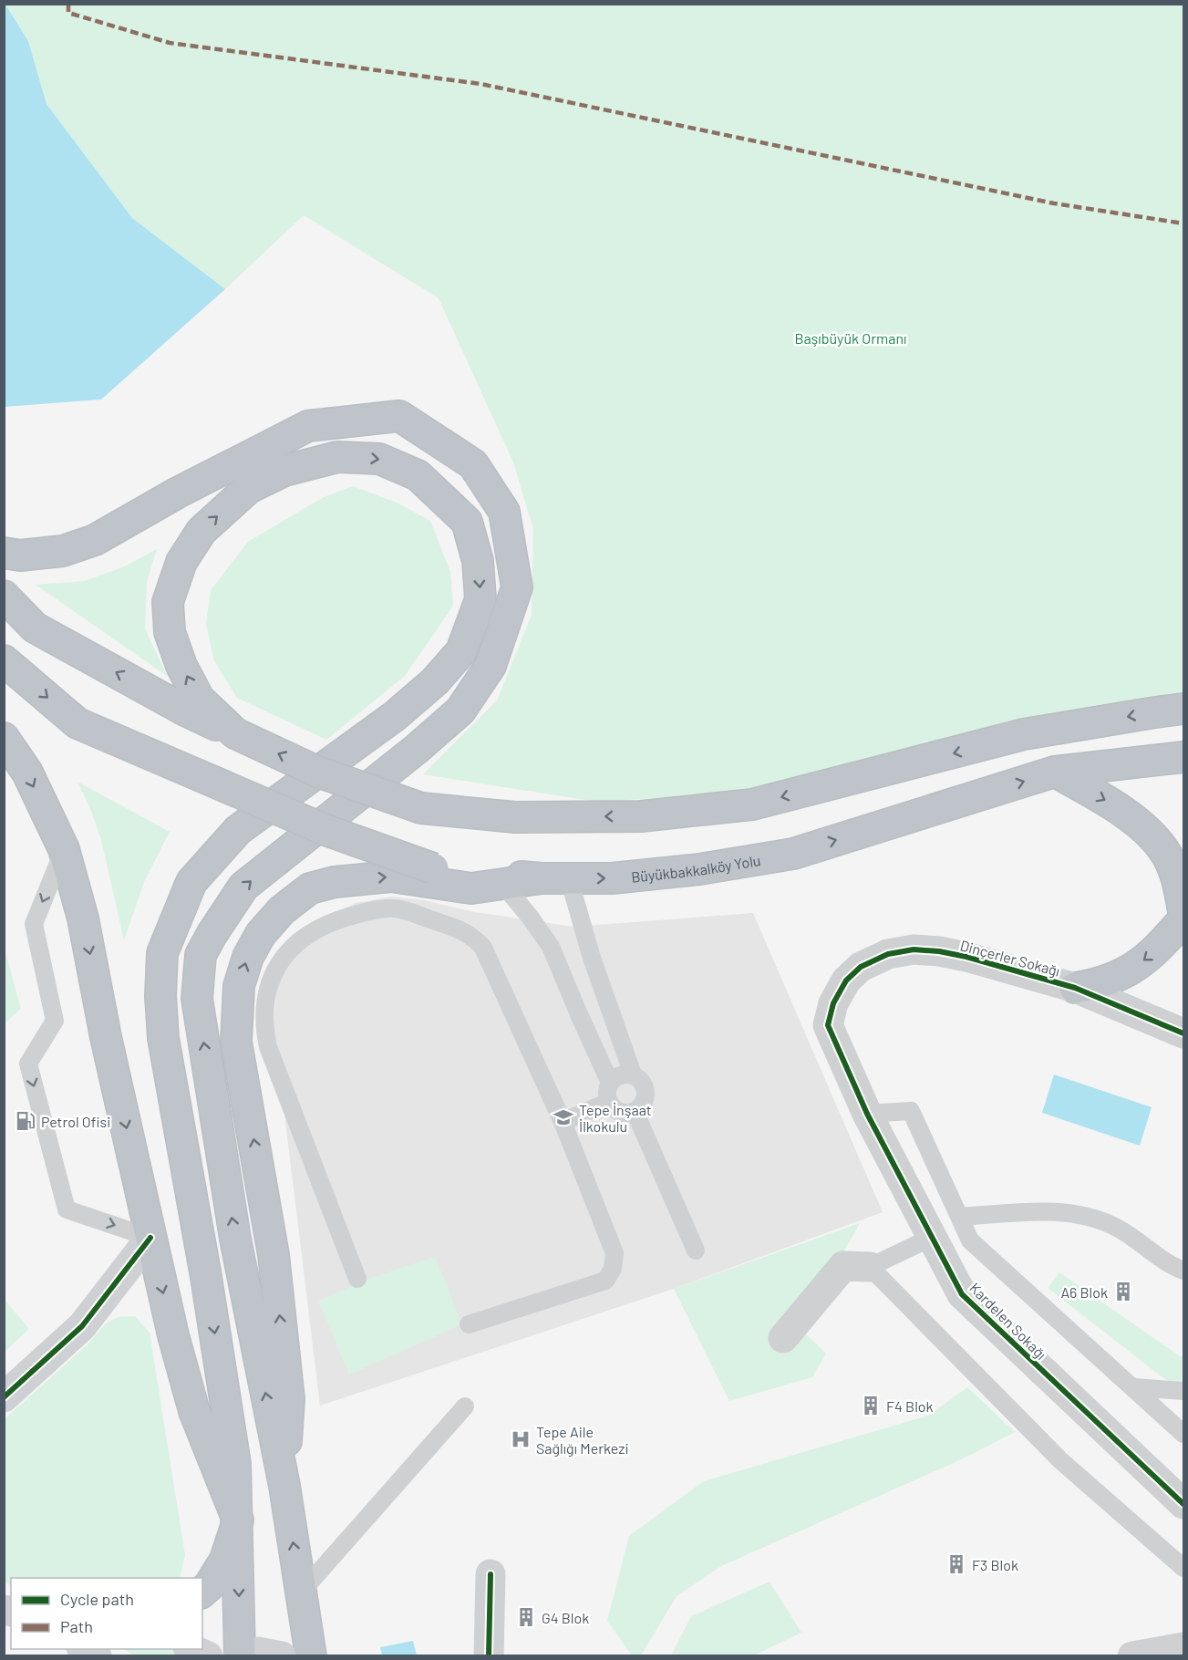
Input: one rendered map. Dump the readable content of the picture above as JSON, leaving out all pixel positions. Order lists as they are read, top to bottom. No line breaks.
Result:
{"streets":{"highway":["Büyükbakkalköy Yolu"],"street":["Dinçerler Sokağı","Kardelen Sokağı"]},"crossings":[["Dinçerler Sokağı","Kardelen Sokağı"]],"parks":["Başıbüyük Ormanı"],"places":{"school or university":["Tepe İnşaat İlkokulu"],"fuel station":["Petrol Ofisi"],"building":["A6 Blok","F4 Blok","F3 Blok","G4 Blok"],"hospital":["Tepe Aile Sağlığı Merkezi"]},"legend":["Cycle path","Path"]}
